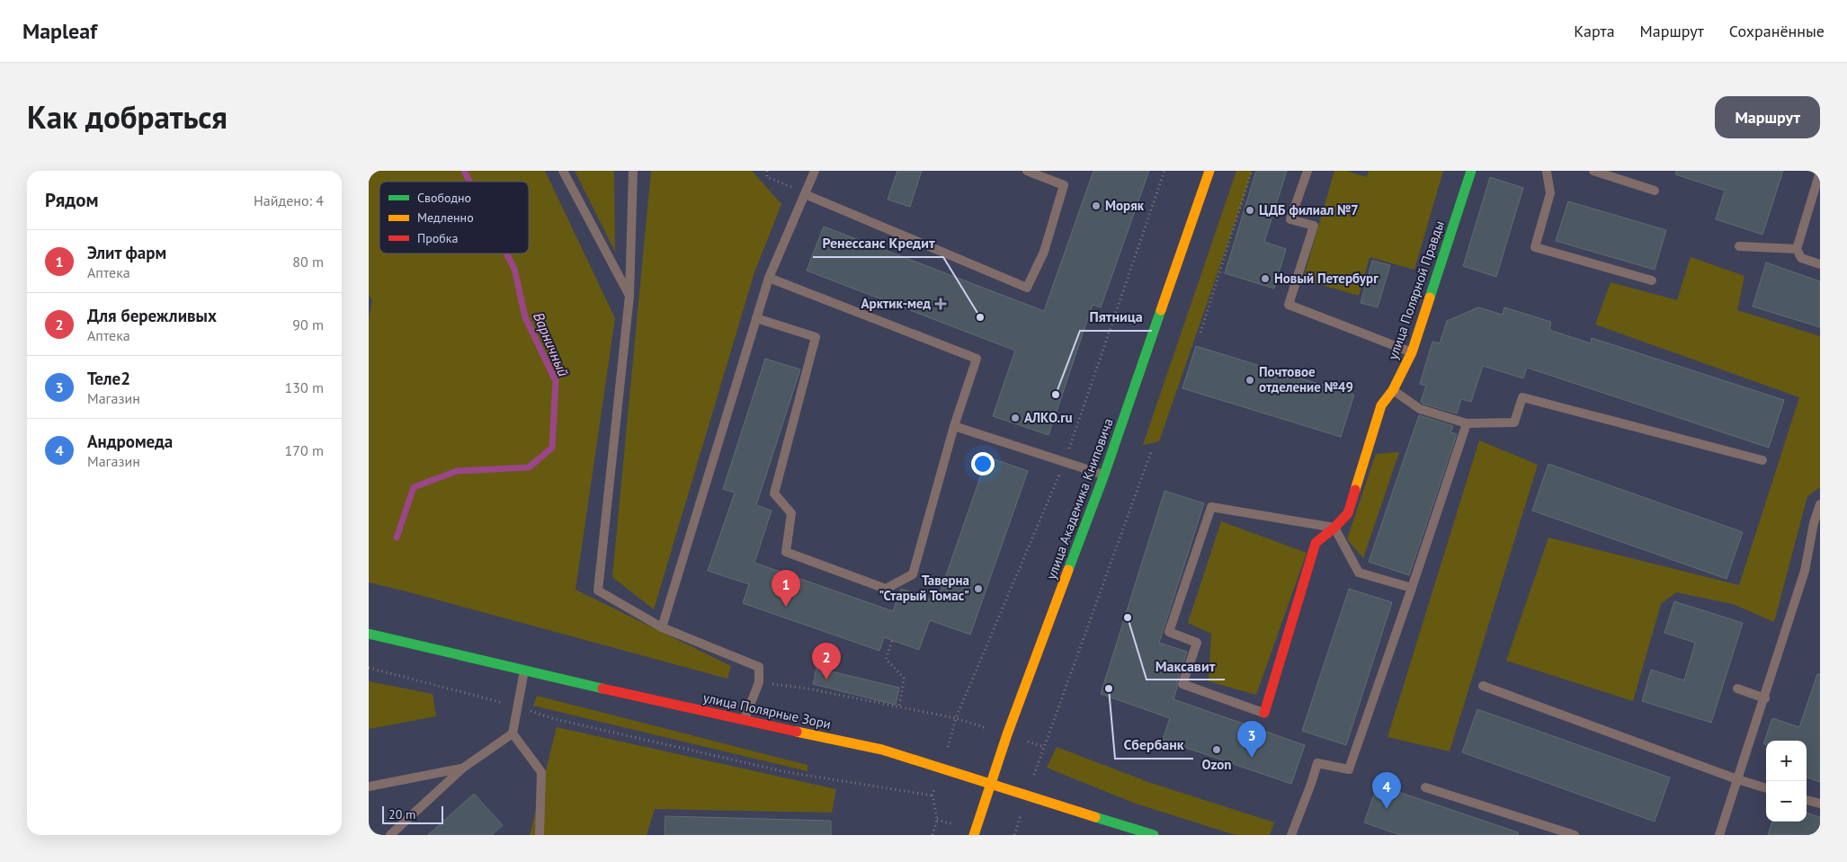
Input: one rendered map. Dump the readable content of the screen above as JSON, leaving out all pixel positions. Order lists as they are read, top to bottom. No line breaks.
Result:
{"streets":{"main road":["улица Полярной Правды","улица Академика Книповича","улица Полярные Зори"]},"crossings":[["улица Академика Книповича","улица Полярные Зори"]],"water":["Варничный"],"places":{"other":["Моряк","ЦДБ филиал №7","Новый Петербург","Ренессанс Кредит","Почтовое отделение №49","Пятница","АЛКО.ru","Таверна \"Старый Томас\"","Максавит","Сбербанк","Ozon"],"health":["Арктик-мед"]},"legend":["Свободно","Медленно","Пробка"],"scale_bar":"20 m","page":{"header":"Mapleaf","nav":["Карта","Маршрут","Сохранённые"],"title":"Как добраться","buttons":"Маршрут","heading":["Рядом","Найдено: 4"],"list":[{"mark":"1","name":"Элит фарм","note":"Аптека","value":"80 m"},{"mark":"2","name":"Для бережливых","note":"Аптека","value":"90 m"},{"mark":"3","name":"Теле2","note":"Магазин","value":"130 m"},{"mark":"4","name":"Андромеда","note":"Магазин","value":"170 m"}],"pins":["1","2","3","4"],"map_buttons":["+","−"],"scale":"20 m"}}
